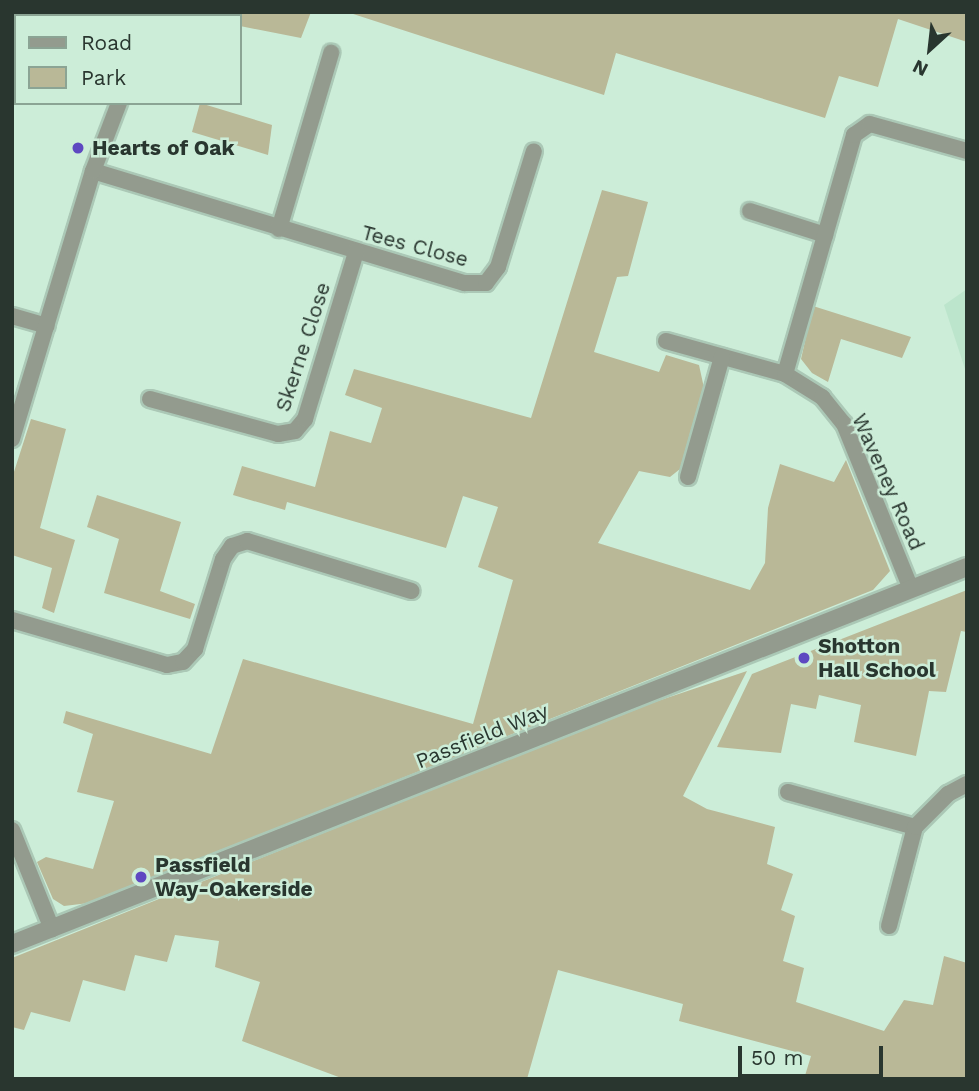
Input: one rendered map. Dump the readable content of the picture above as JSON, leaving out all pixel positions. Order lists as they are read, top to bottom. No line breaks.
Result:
{"streets":{"street":["Tees Close","Skerne Close","Waveney Road","Passfield Way"]},"crossings":[["Tees Close","Skerne Close"],["Waveney Road","Passfield Way"]],"places":["Hearts of Oak","Shotton Hall School","Passfield Way-Oakerside"],"legend":["Road","Park"],"scale_bar":"50 m","north":"bottom left"}
